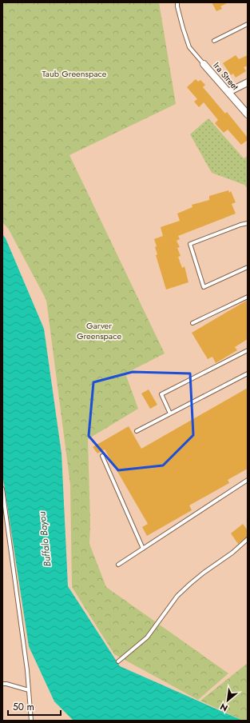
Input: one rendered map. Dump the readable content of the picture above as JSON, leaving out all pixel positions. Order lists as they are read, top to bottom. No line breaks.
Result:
{"streets":{"street":["Ira Street"]},"water":["Buffalo Bayou"],"parks":["Taub Greenspace","Garver Greenspace"],"scale_bar":"50 m","north":"bottom left"}
